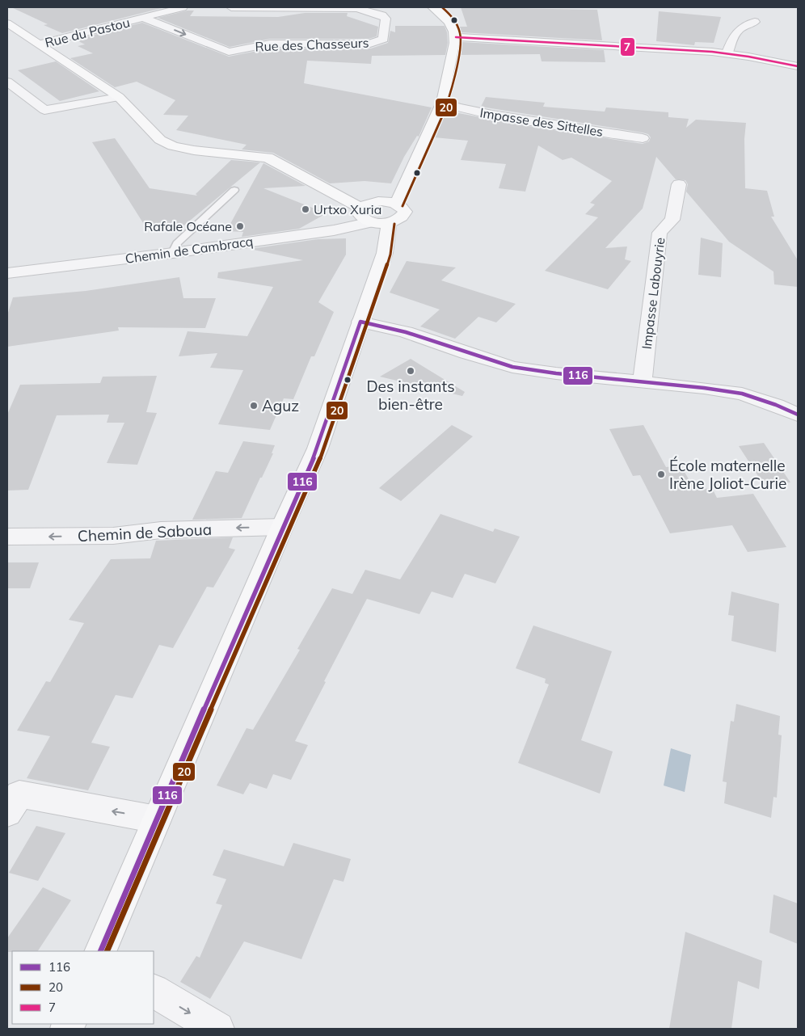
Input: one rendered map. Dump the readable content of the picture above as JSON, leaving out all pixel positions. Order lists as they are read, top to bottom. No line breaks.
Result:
{"streets":{"street":["Rue du Pastou","Rue des Chasseurs","Impasse des Sittelles","Chemin de Cambracq","Impasse Labouyrie","Chemin de Saboua"]},"crossings":[["Rue du Pastou","Rue des Chasseurs"]],"one_way":["Chemin de Saboua"],"places":["Urtxo Xuria","Rafale Océane","Des instants bien-être","Aguz","École maternelle Irène Joliot-Curie"],"lines":["transit line 20","transit line 7","transit line 116"],"legend":["116","20","7"]}
